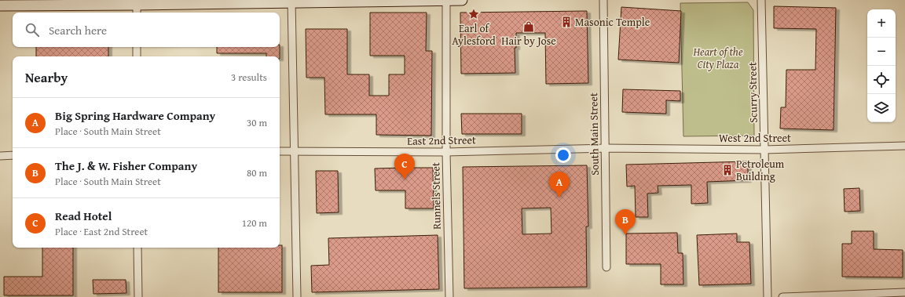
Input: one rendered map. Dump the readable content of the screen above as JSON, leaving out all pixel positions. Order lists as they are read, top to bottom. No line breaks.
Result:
{"streets":{"street":["Scurry Street","South Main Street","West 2nd Street","East 2nd Street","Runnels Street"]},"crossings":[["Scurry Street","West 2nd Street"],["South Main Street","West 2nd Street"],["South Main Street","East 2nd Street"],["West 2nd Street","East 2nd Street"],["East 2nd Street","Runnels Street"]],"parks":["Heart of the City Plaza"],"places":{"place":["Earl of Aylesford"],"building":["Masonic Temple","Petroleum Building"],"shop":["Hair by Jose"]},"page":{"map_buttons":["+","−"],"search":"Search here","heading":["Nearby","3 results"],"list":[{"mark":"A","name":"Big Spring Hardware Company","note":"Place · South Main Street","value":"30 m"},{"mark":"B","name":"The J. & W. Fisher Company","note":"Place · South Main Street","value":"80 m"},{"mark":"C","name":"Read Hotel","note":"Place · East 2nd Street","value":"120 m"}],"pins":["C","A","B"]}}
